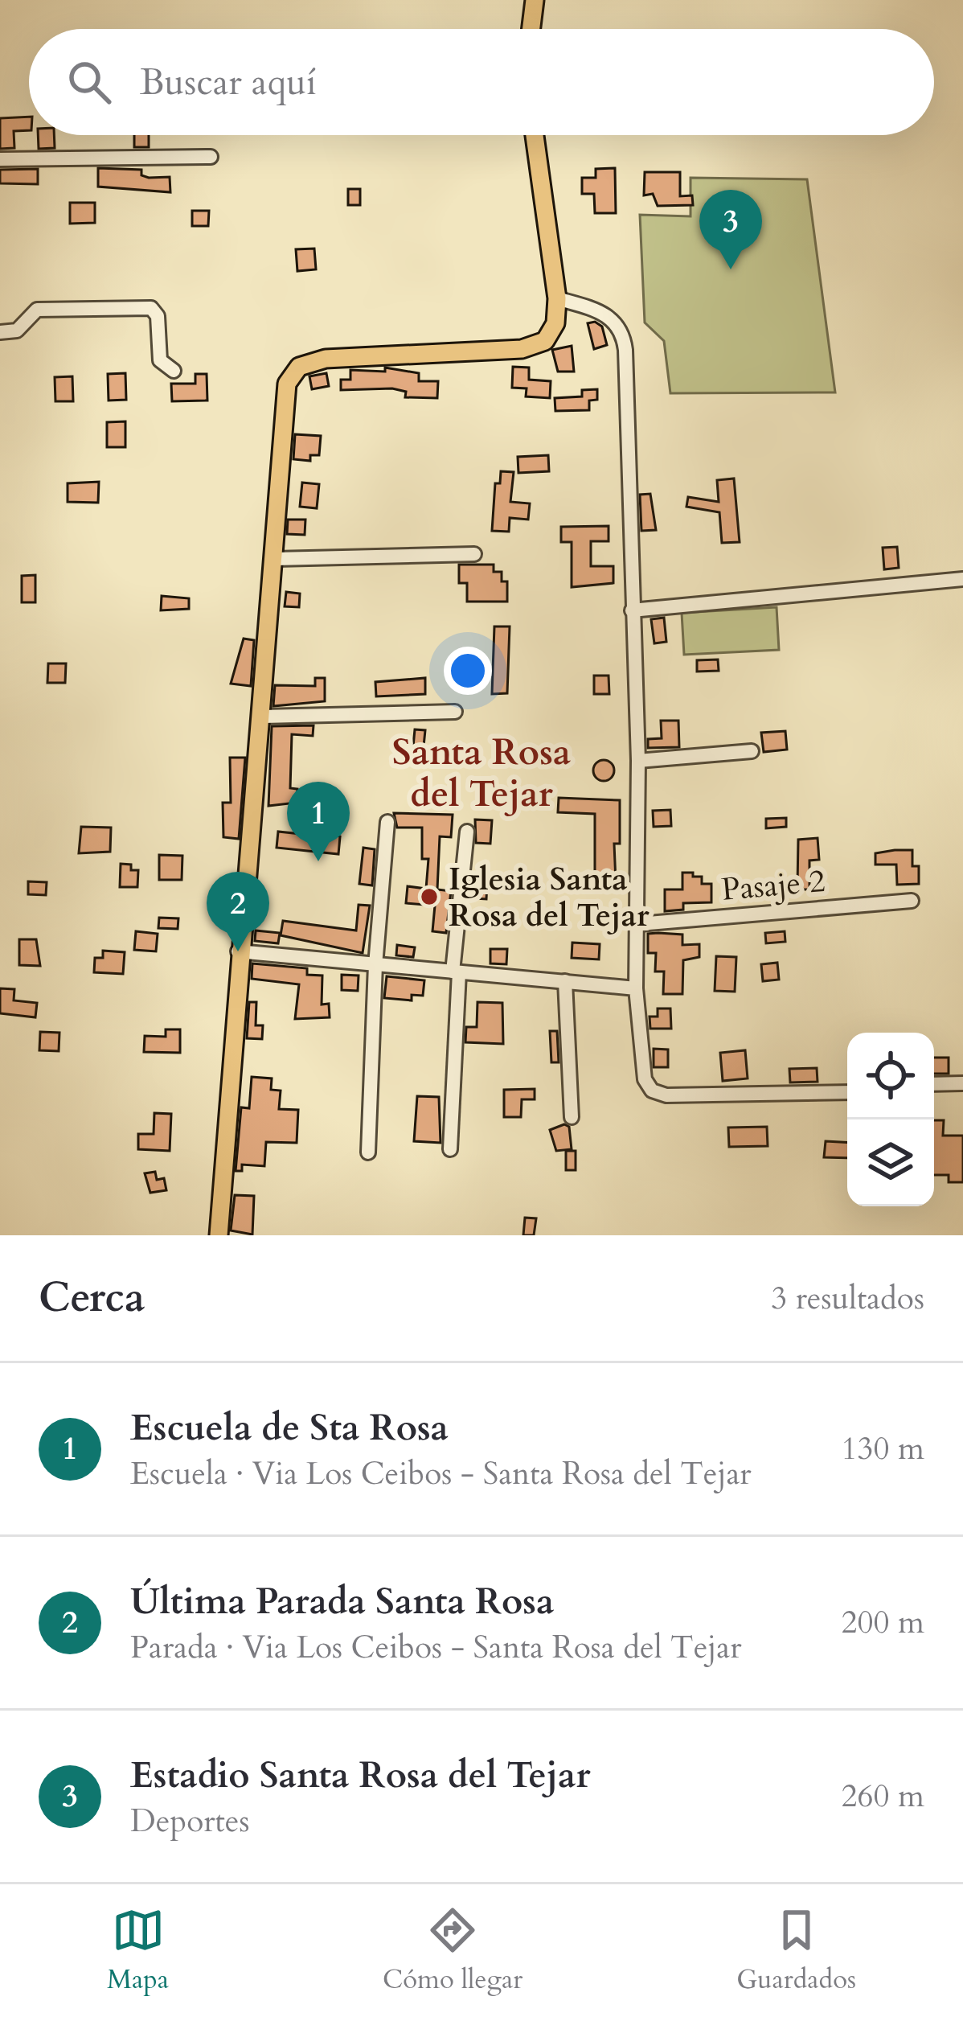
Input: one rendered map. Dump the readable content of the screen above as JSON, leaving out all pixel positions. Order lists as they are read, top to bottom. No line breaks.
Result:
{"streets":{"street":["Pasaje 2"]},"districts":["Santa Rosa del Tejar"],"places":["Iglesia Santa Rosa del Tejar"],"page":{"search":"Buscar aquí","pins":["3","1","2"],"heading":["Cerca","3 resultados"],"list":[{"mark":"1","name":"Escuela de Sta Rosa","note":"Escuela · Via Los Ceibos - Santa Rosa del Tejar","value":"130 m"},{"mark":"2","name":"Última Parada Santa Rosa","note":"Parada · Via Los Ceibos - Santa Rosa del Tejar","value":"200 m"},{"mark":"3","name":"Estadio Santa Rosa del Tejar","note":"Deportes","value":"260 m"}],"nav":["Mapa","Cómo llegar","Guardados"]}}
